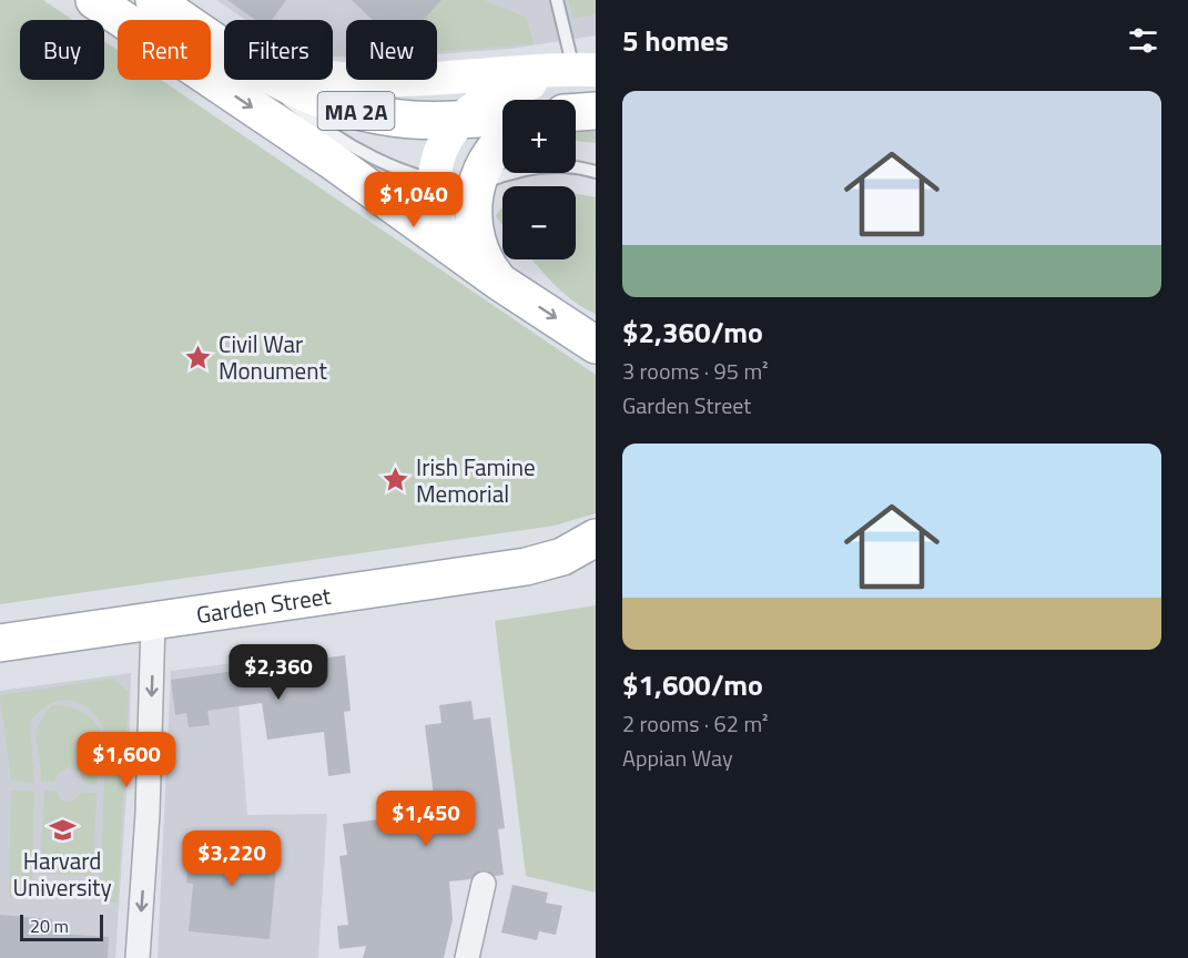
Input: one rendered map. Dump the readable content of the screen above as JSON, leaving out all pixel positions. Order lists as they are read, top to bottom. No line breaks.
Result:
{"streets":{"main road":["MA 2A","Garden Street"]},"places":{"place":["Civil War Monument","Irish Famine Memorial"],"school or university":["Harvard University"]},"scale_bar":"20 m","page":{"heading":"5 homes","chip":["Buy","Rent","Filters","New"],"list":[{"name":"$2,360/mo","note":"3 rooms · 95 m² · Garden Street"},{"name":"$1,600/mo","note":"2 rooms · 62 m² · Appian Way"}],"map_buttons":["+","−"],"price":["$1,040","$2,360","$1,600","$1,450","$3,220"],"scale":"20 m"}}
